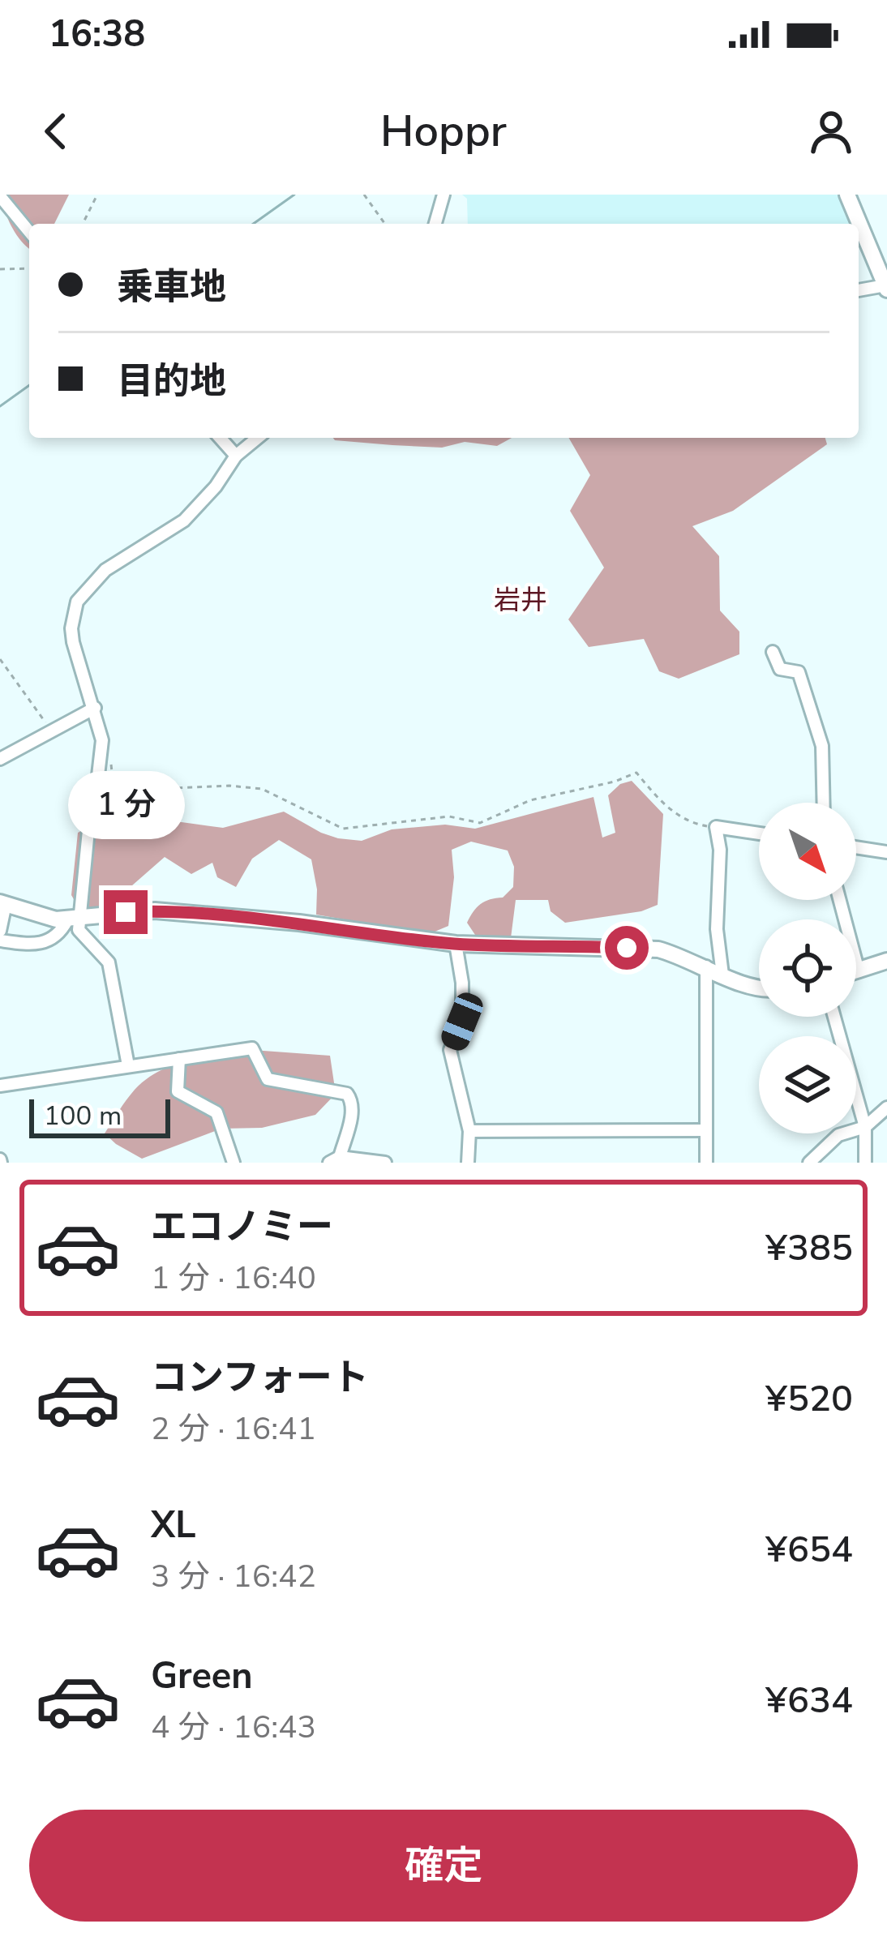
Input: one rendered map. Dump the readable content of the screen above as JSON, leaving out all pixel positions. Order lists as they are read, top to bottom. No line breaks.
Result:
{"districts":["岩井"],"scale_bar":"100 m","north":"bottom right","page":{"status":"16:38","header":"Hoppr","banner":["乗車地","目的地"],"bubble":"1 分","scale":"100 m","list":[{"name":"エコノミー","note":"1 分 · 16:40","value":"¥385"},{"name":"コンフォート","note":"2 分 · 16:41","value":"¥520"},{"name":"XL","note":"3 分 · 16:42","value":"¥654"},{"name":"Green","note":"4 分 · 16:43","value":"¥634"}],"buttons":"確定"}}
